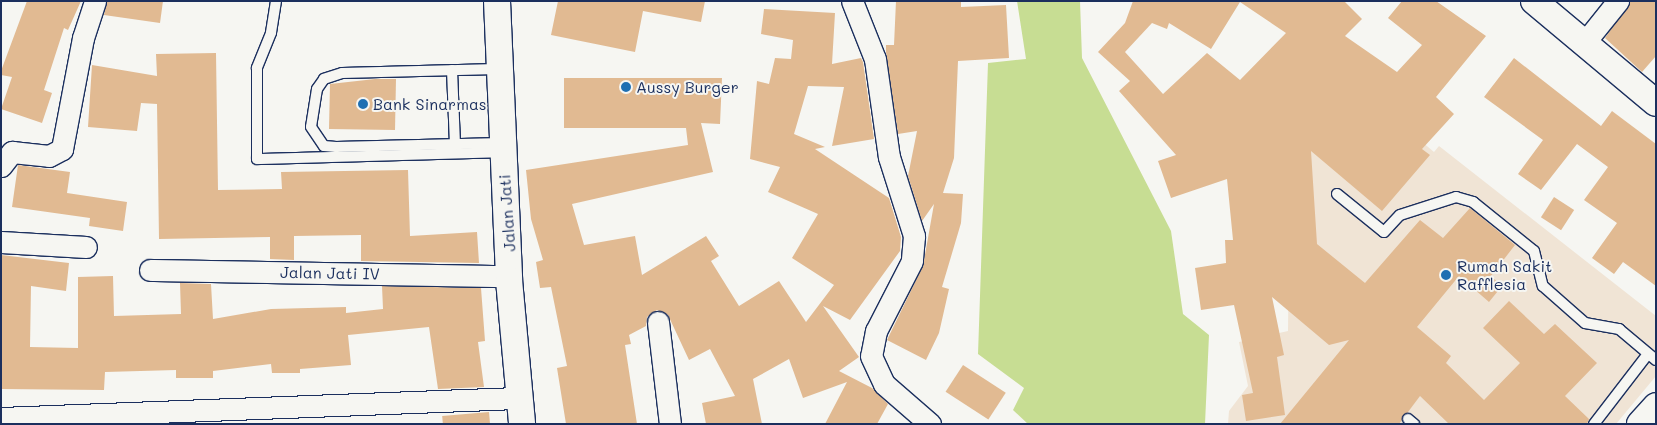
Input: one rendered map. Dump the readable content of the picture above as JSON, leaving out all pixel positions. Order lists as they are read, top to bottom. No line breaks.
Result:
{"streets":{"street":["Jalan Jati","Jalan Jati IV"]},"crossings":[["Jalan Jati","Jalan Jati IV"]],"places":["Aussy Burger","Bank Sinarmas","Rumah Sakit Rafflesia"]}
